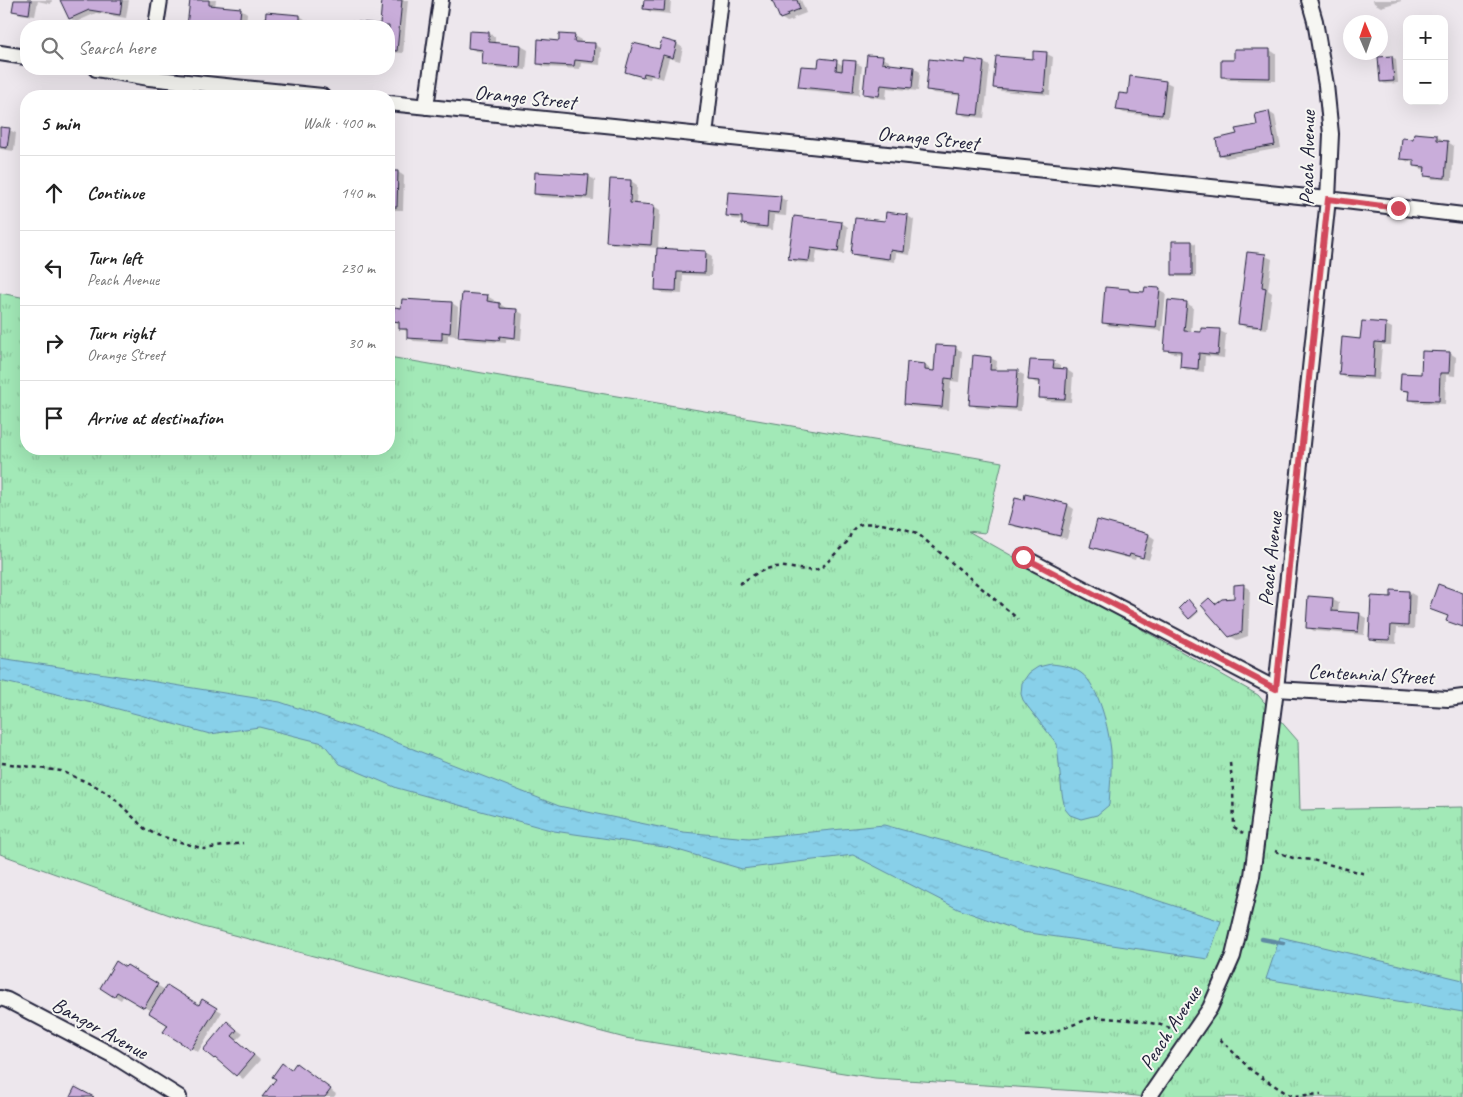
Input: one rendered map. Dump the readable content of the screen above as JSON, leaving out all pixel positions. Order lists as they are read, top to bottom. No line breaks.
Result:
{"streets":{"street":["Orange Street","Peach Avenue","Centennial Street","Bangor Avenue"]},"crossings":[["Orange Street","Peach Avenue"],["Peach Avenue","Centennial Street"]],"north":"top","page":{"map_buttons":["+","−"],"search":"Search here","heading":["5 min","Walk · 400 m"],"list":[["Continue","140 m"],["Turn left","Peach Avenue","230 m"],["Turn right","Orange Street","30 m"],"Arrive at destination"]}}
